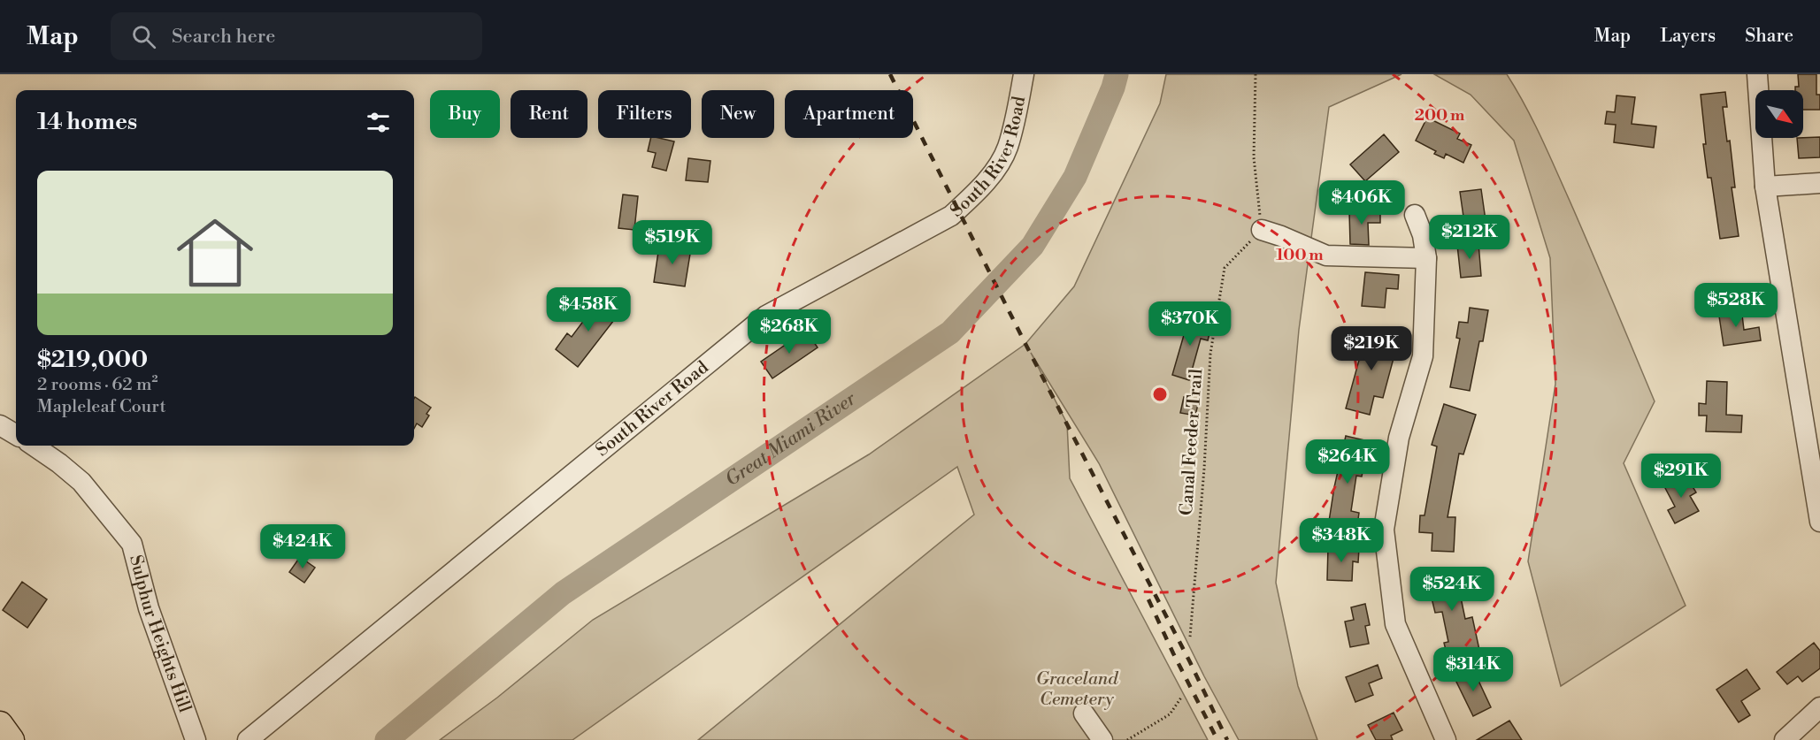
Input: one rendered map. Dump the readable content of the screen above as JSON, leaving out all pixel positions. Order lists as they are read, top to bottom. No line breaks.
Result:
{"streets":{"street":["South River Road","Sulphur Heights Hill"],"path":["Canal Feeder Trail"]},"water":["Great Miami River"],"parks":["Graceland Cemetery"],"north":"bottom right","page":{"header":"Map","search":"Search here","nav":["Map","Layers","Share"],"chip":["Buy","Rent","Filters","New","Apartment"],"heading":"14 homes","list":[{"name":"$219,000","note":"2 rooms · 62 m² · Mapleleaf Court"}],"price":["$406K","$212K","$519K","$528K","$458K","$370K","$268K","$219K","$264K","$291K","$348K","$424K","$524K","$314K"]},"rings":["200 m","100 m"]}
